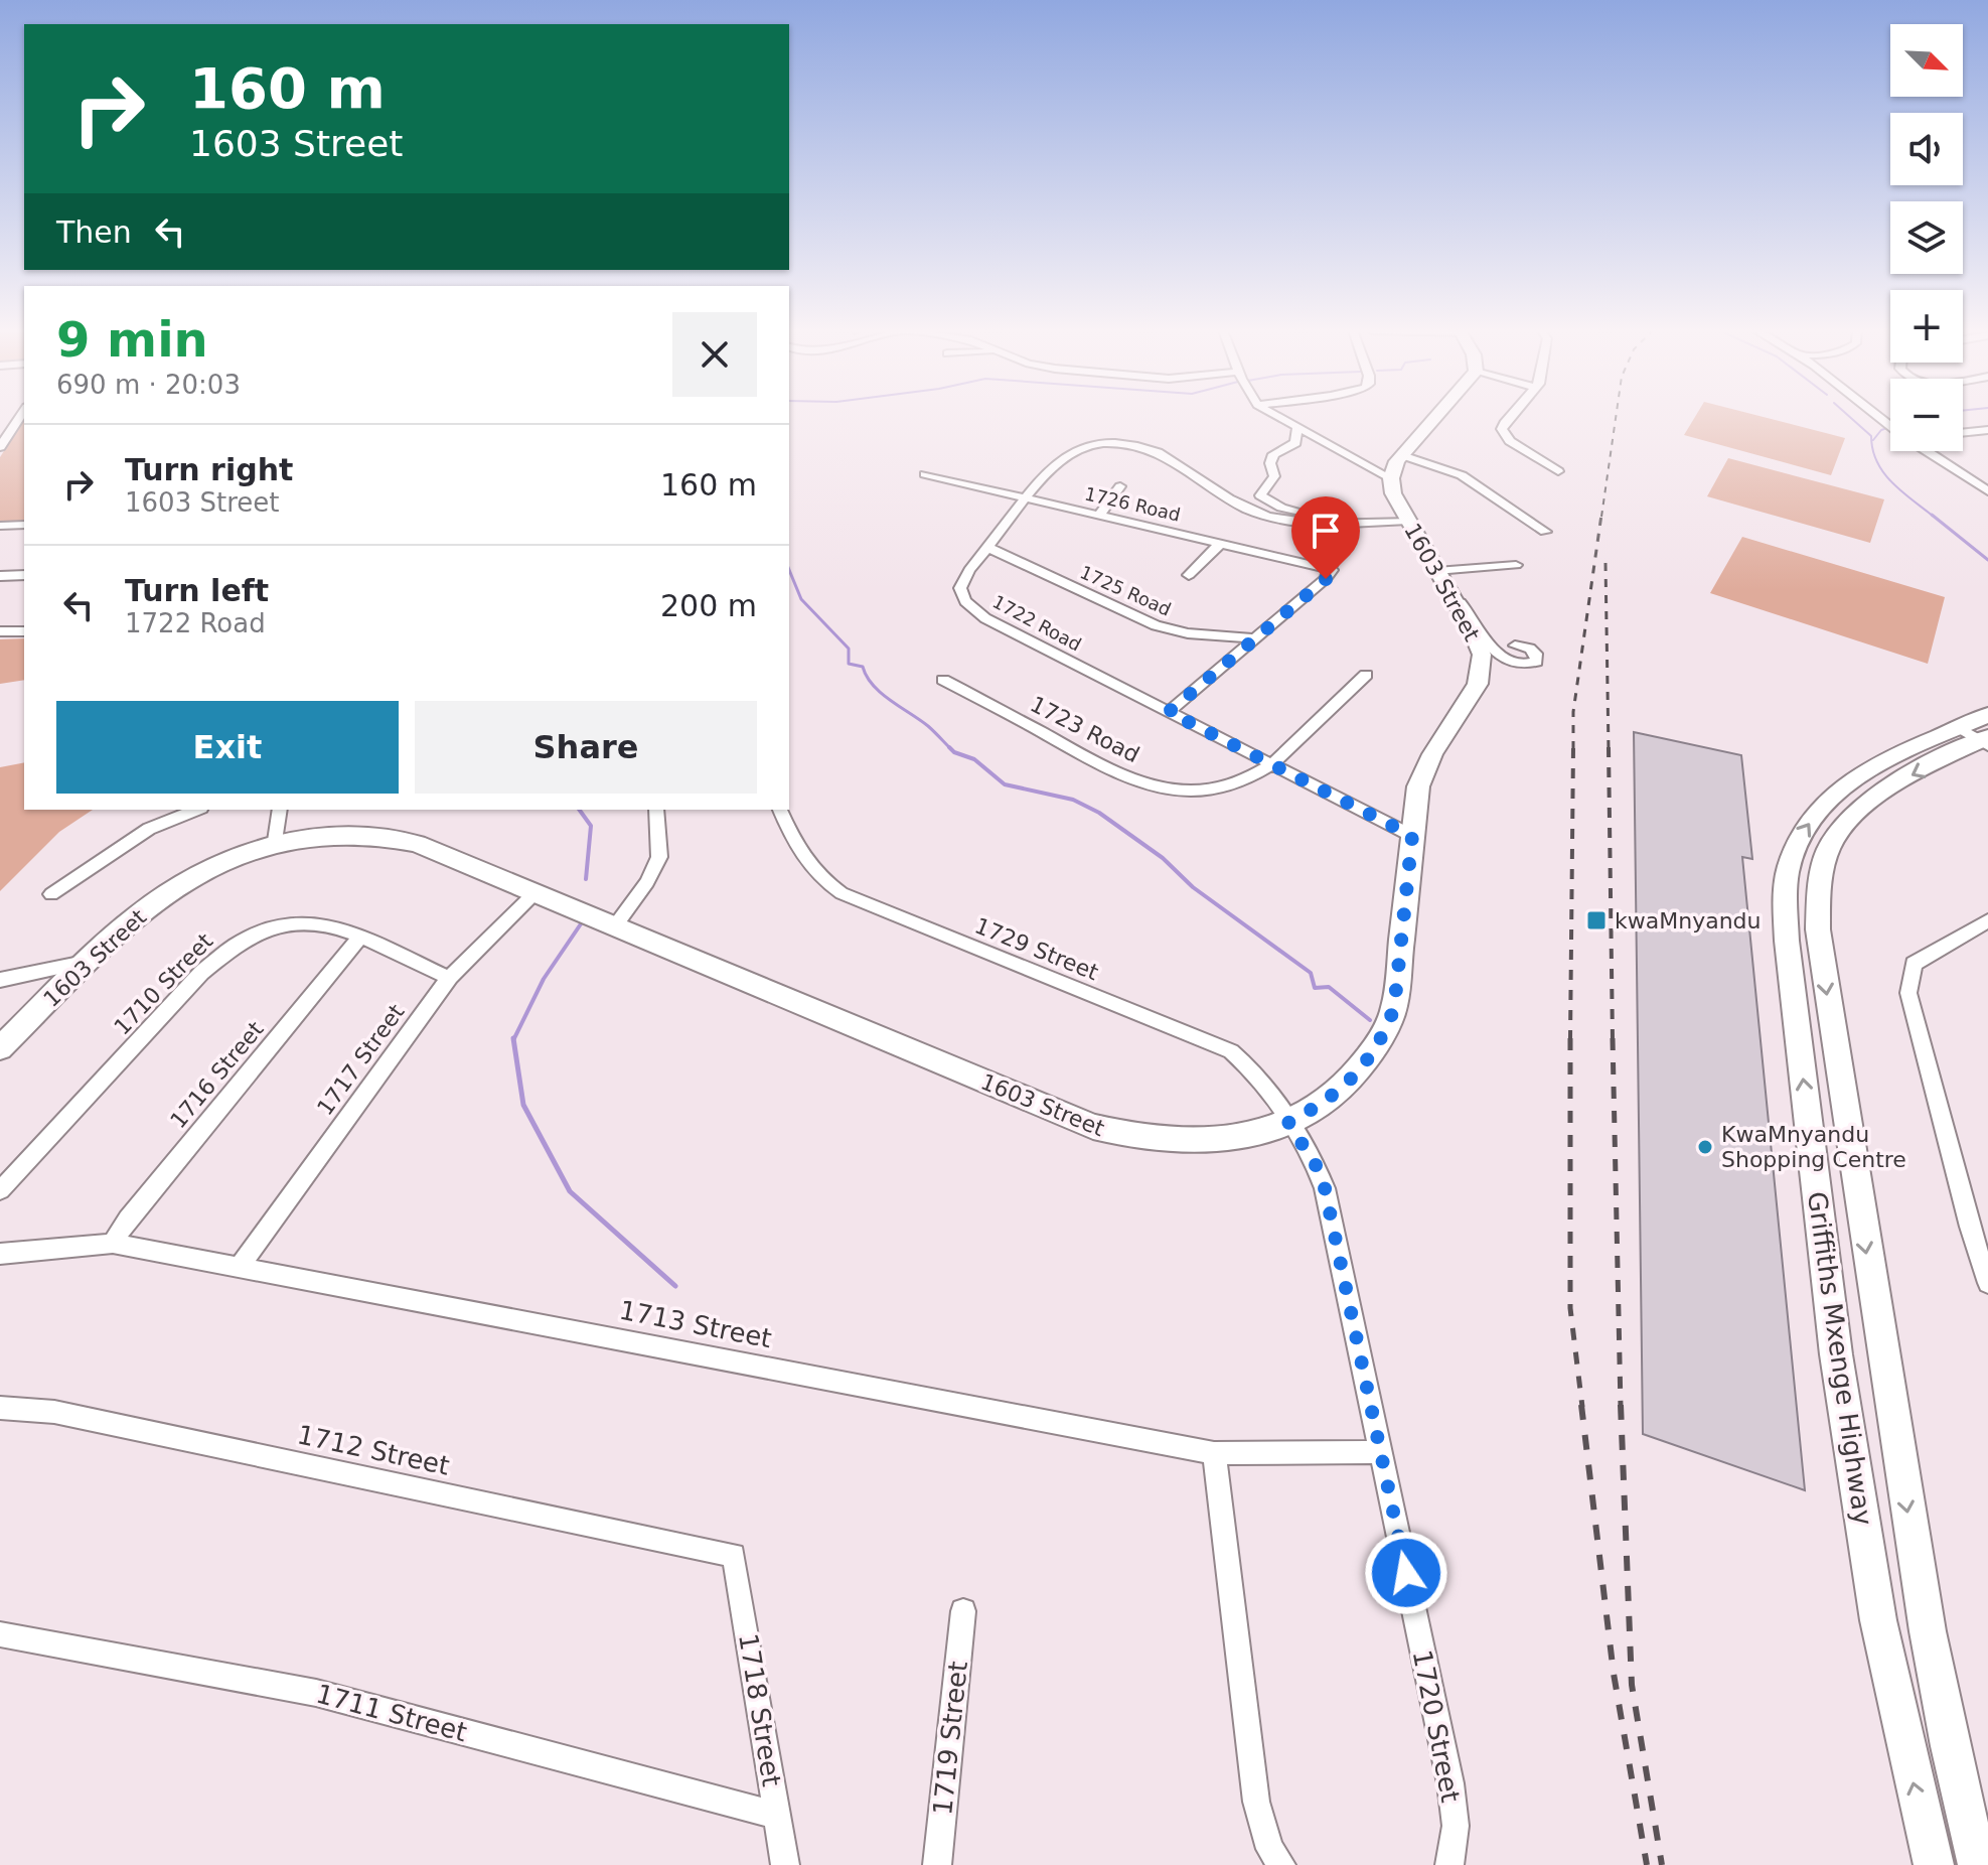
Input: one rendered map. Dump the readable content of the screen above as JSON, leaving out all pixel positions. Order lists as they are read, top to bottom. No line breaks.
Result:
{"streets":{"street":["1726 Road","1603 Street","1725 Road","1722 Road","1723 Road","1729 Street","1710 Street","1717 Street","1716 Street","1713 Street","Griffiths Mxenge Highway","1712 Street","1718 Street","1711 Street","1720 Street","1719 Street"]},"crossings":[["1726 Road","1722 Road"],["1603 Street","1722 Road"],["1603 Street","1729 Street"],["1603 Street","1717 Street"],["1603 Street","1720 Street"],["1725 Road","1722 Road"],["1722 Road","1723 Road"],["1729 Street","1720 Street"],["1710 Street","1717 Street"],["1710 Street","1716 Street"],["1717 Street","1713 Street"],["1716 Street","1713 Street"],["1713 Street","1720 Street"],["1712 Street","1718 Street"],["1718 Street","1711 Street"]],"places":{"transit":["kwaMnyandu"],"other":["KwaMnyandu Shopping Centre"]},"north":"bottom right","page":{"map_buttons":["+","−"],"turn":["160 m","1603 Street"],"then":"Then","heading":["9 min","690 m · 20:03"],"list":[{"name":"Turn right","note":"1603 Street","value":"160 m"},{"name":"Turn left","note":"1722 Road","value":"200 m"}],"buttons":["Exit","Share"]}}
